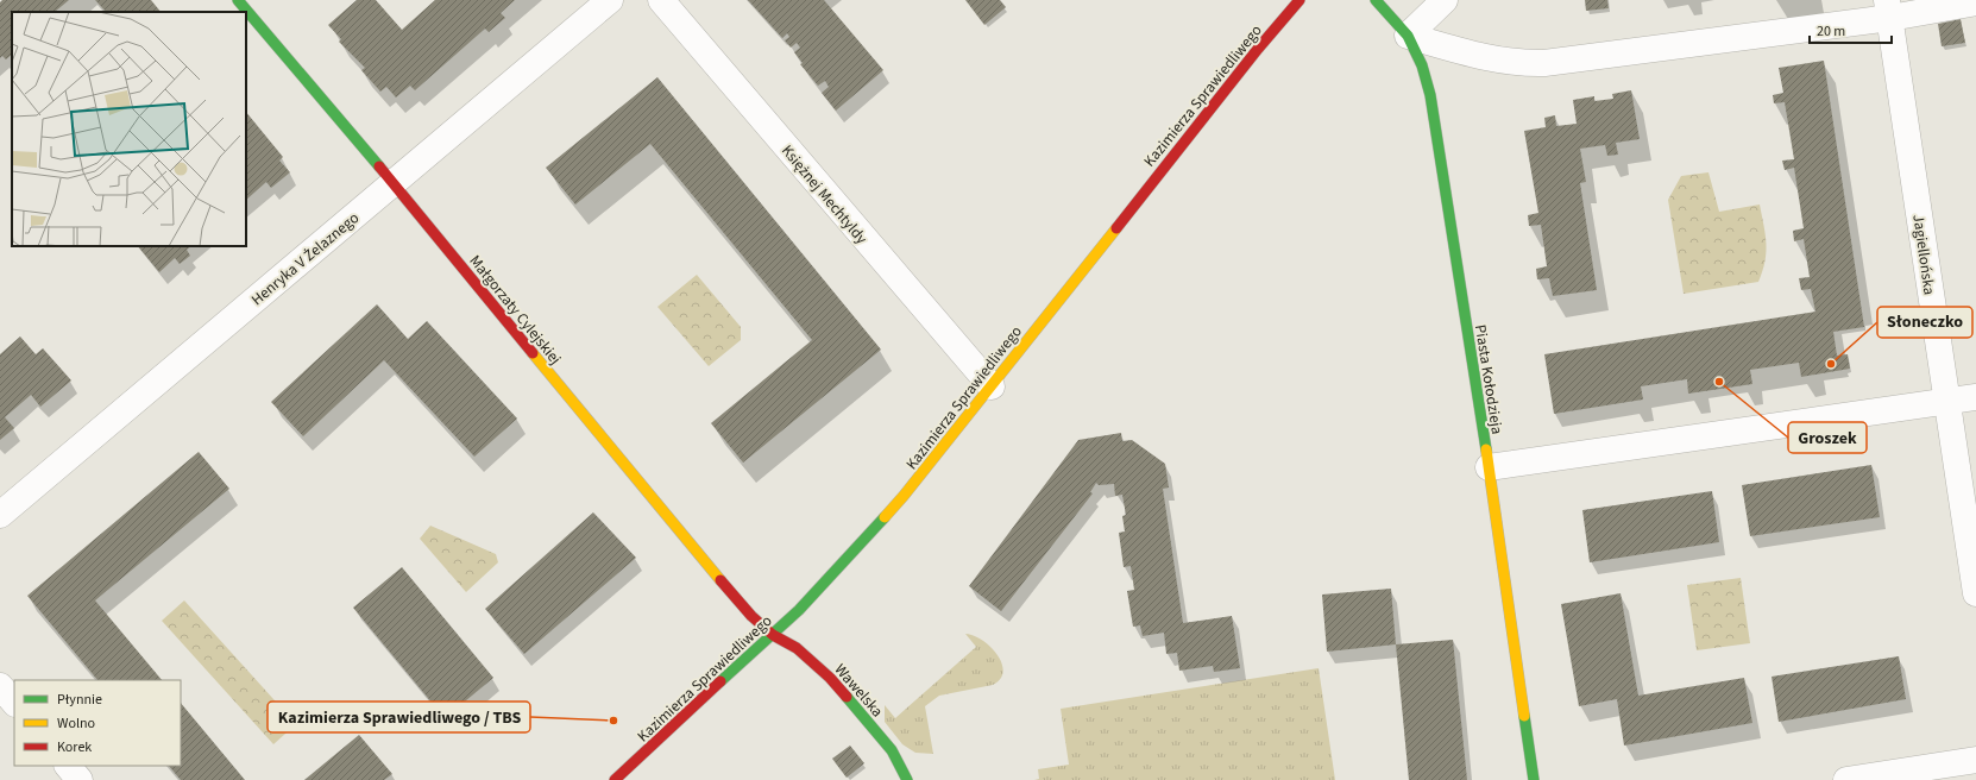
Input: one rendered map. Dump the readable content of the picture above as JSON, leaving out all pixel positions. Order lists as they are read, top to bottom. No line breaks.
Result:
{"streets":{"street":["Kazimierza Sprawiedliwego","Księżnej Mechtyldy","Jagiellońska","Henryka V Żelaznego","Małgorzaty Cylejskiej","Piasta Kołodzieja","Wawelska"]},"crossings":[["Kazimierza Sprawiedliwego","Księżnej Mechtyldy"],["Kazimierza Sprawiedliwego","Małgorzaty Cylejskiej"],["Kazimierza Sprawiedliwego","Wawelska"],["Henryka V Żelaznego","Małgorzaty Cylejskiej"],["Małgorzaty Cylejskiej","Wawelska"]],"places":["Słoneczko","Groszek","Kazimierza Sprawiedliwego / TBS"],"legend":["Płynnie","Wolno","Korek"],"scale_bar":"20 m"}
